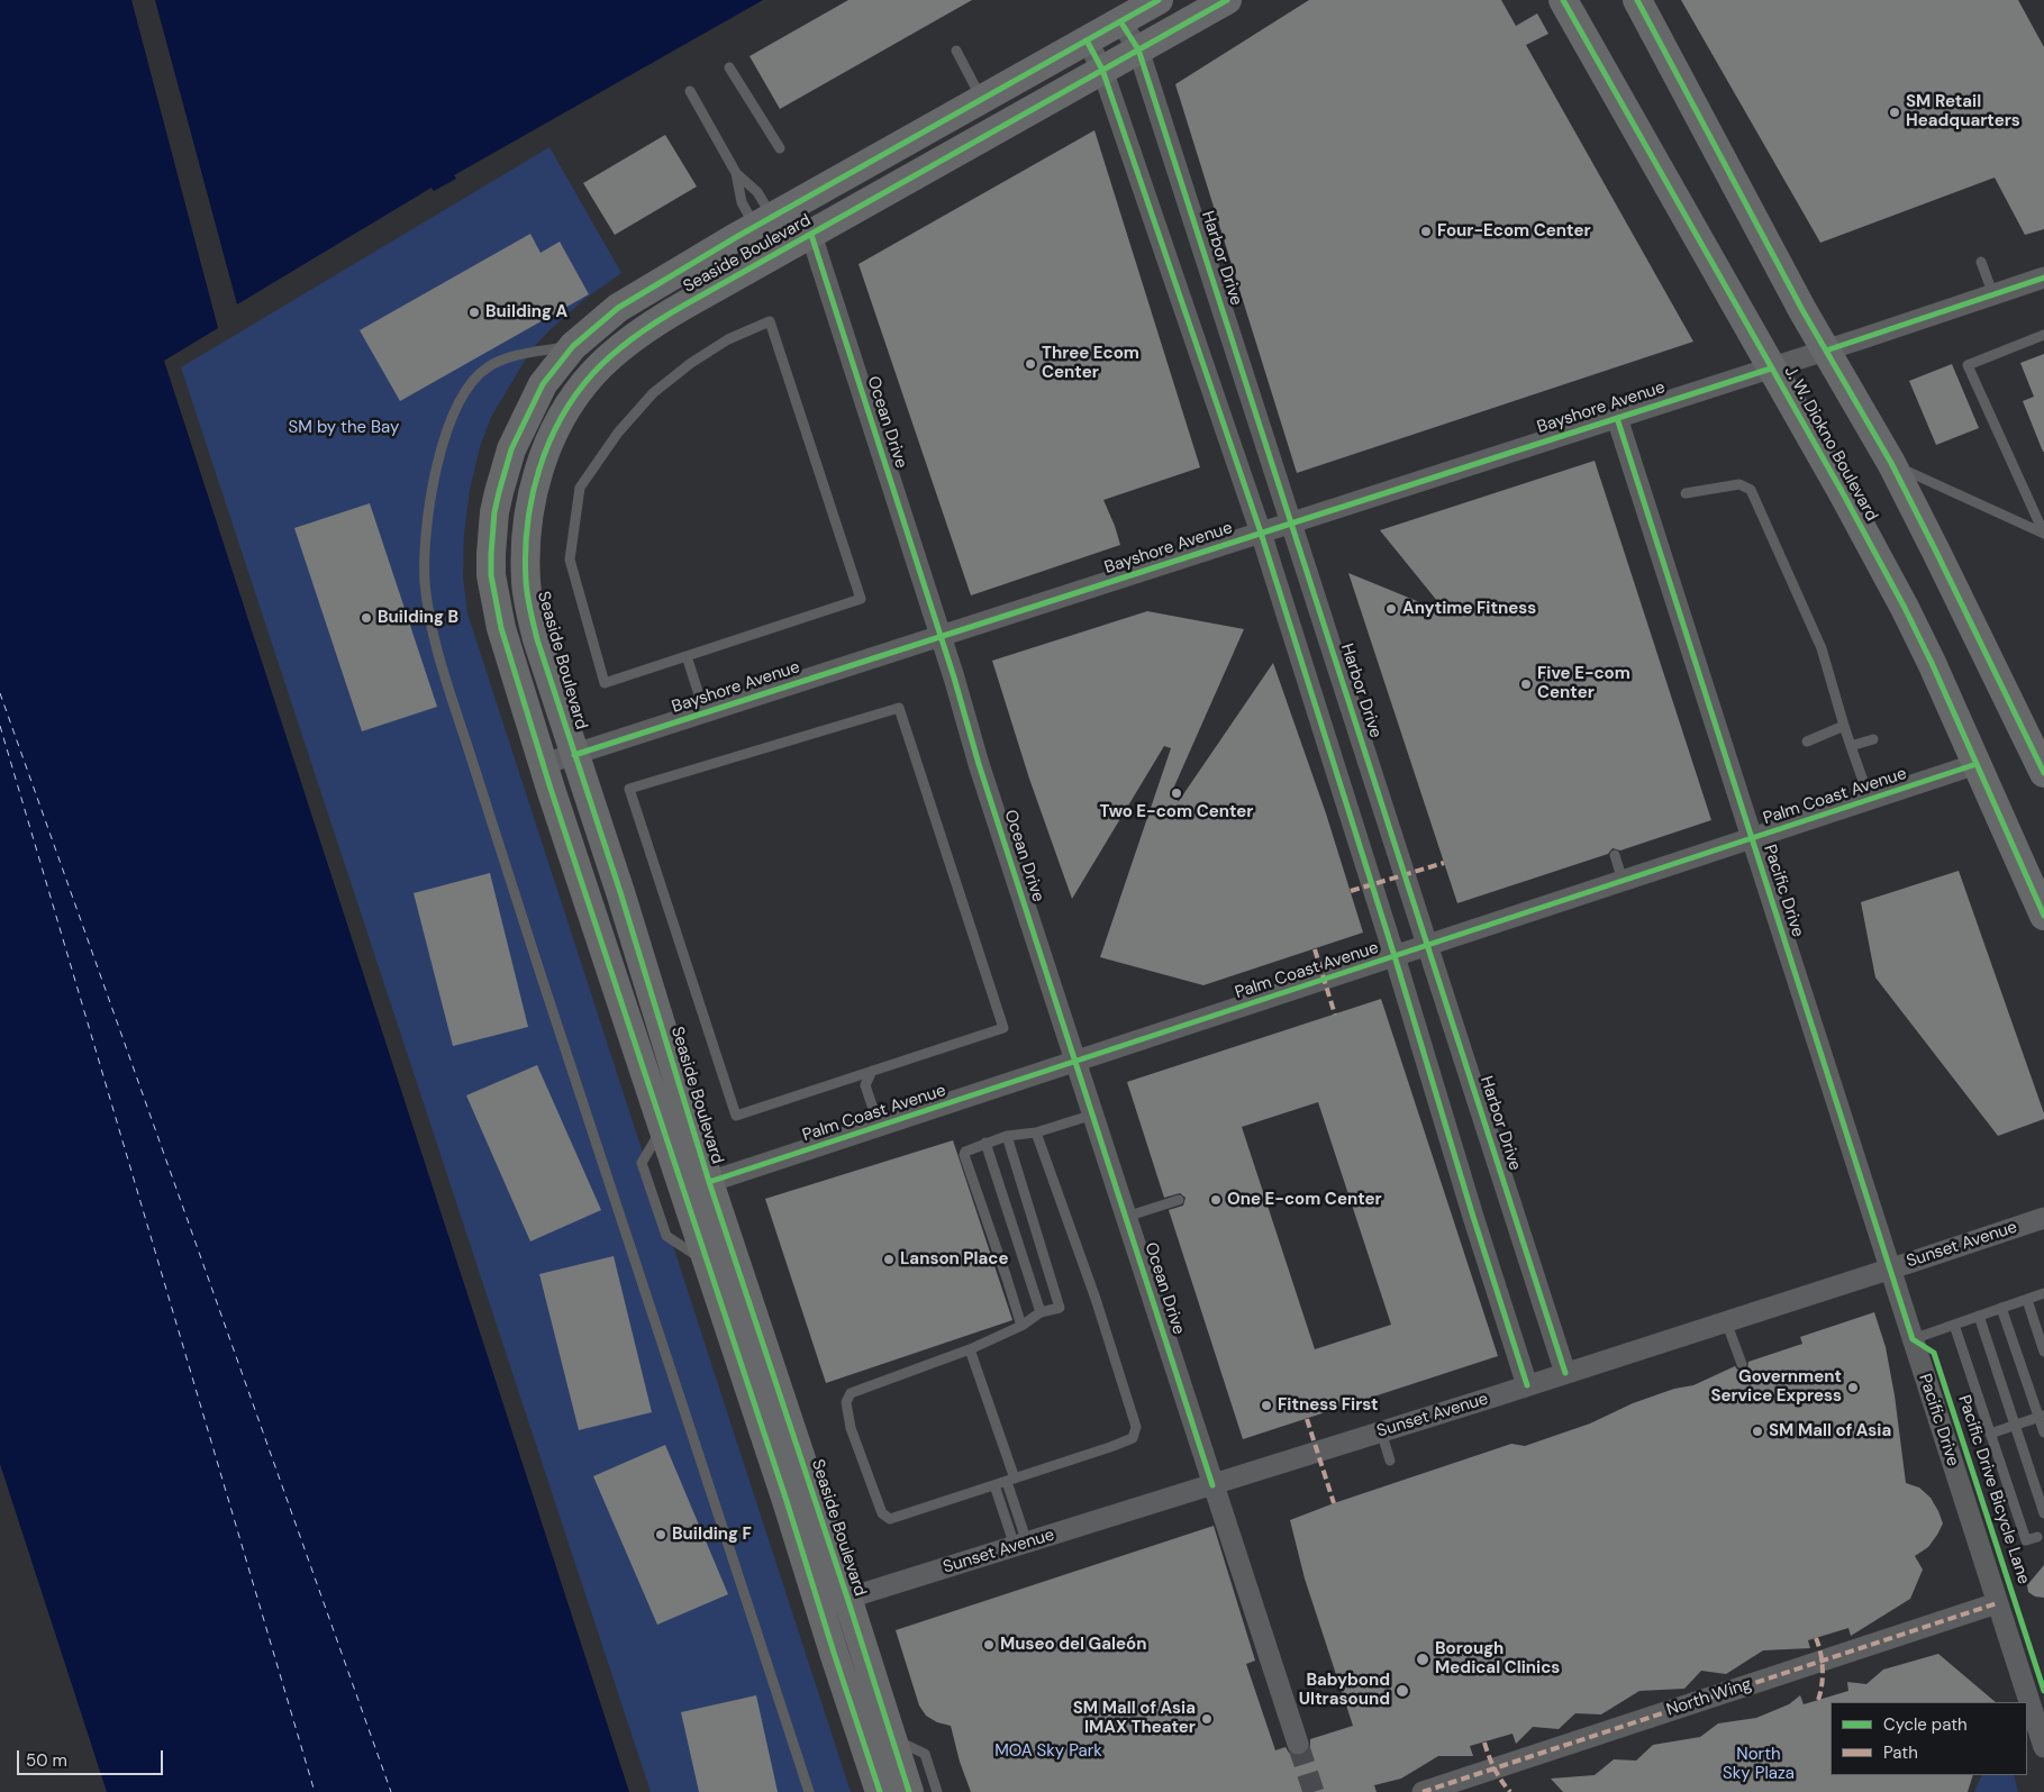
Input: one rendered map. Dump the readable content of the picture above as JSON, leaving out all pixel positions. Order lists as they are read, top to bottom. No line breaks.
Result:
{"streets":{"street":["Seaside Boulevard","Harbor Drive","Bayshore Avenue","Ocean Drive","J. W. Diokno Boulevard","Palm Coast Avenue","Pacific Drive","Sunset Avenue","North Wing"],"cycle path":["Pacific Drive Bicycle Lane"]},"crossings":[["Seaside Boulevard","Harbor Drive"],["Seaside Boulevard","Bayshore Avenue"],["Seaside Boulevard","Ocean Drive"],["Seaside Boulevard","Palm Coast Avenue"],["Seaside Boulevard","Sunset Avenue"],["Harbor Drive","Bayshore Avenue"],["Harbor Drive","Palm Coast Avenue"],["Harbor Drive","Sunset Avenue"],["Bayshore Avenue","Ocean Drive"],["Bayshore Avenue","J. W. Diokno Boulevard"],["Bayshore Avenue","Pacific Drive"],["Ocean Drive","Palm Coast Avenue"],["Ocean Drive","Sunset Avenue"],["J. W. Diokno Boulevard","Palm Coast Avenue"],["Palm Coast Avenue","Pacific Drive"],["Pacific Drive","Sunset Avenue"],["Pacific Drive","North Wing"]],"parks":["SM by the Bay","MOA Sky Park","North Sky Plaza"],"places":["SM Retail Headquarters","Four-Ecom Center","Building A","Three Ecom Center","Anytime Fitness","Building B","Five E-com Center","Two E-com Center","One E-com Center","Lanson Place","Government Service Express","Fitness First","SM Mall of Asia","Building F","Museo del Galeón","Borough Medical Clinics","Babybond Ultrasound","SM Mall of Asia IMAX Theater"],"legend":["Cycle path","Path"],"scale_bar":"50 m"}
